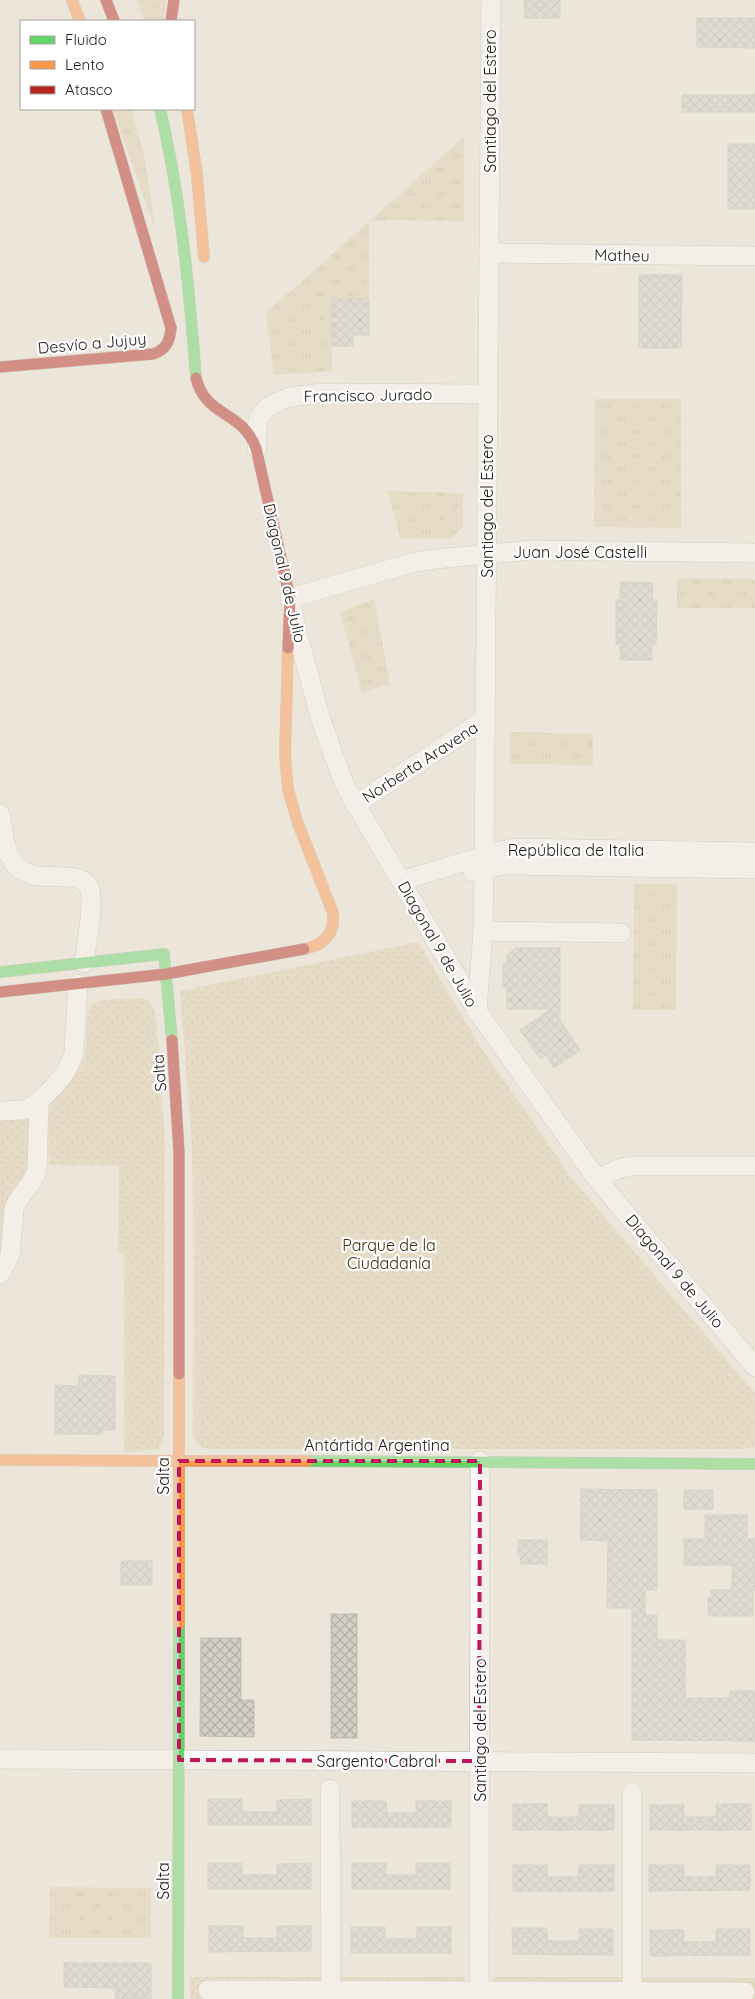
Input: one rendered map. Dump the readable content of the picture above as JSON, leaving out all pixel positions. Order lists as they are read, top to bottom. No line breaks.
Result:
{"streets":{"main road":["Desvío a Jujuy","Diagonal 9 de Julio","Salta","Antártida Argentina"],"street":["Santiago del Estero","Matheu","Francisco Jurado","Juan José Castelli","Norberta Aravena","República de Italia","Sargento Cabral"]},"crossings":[["Santiago del Estero","Matheu"],["Santiago del Estero","Francisco Jurado"],["Santiago del Estero","Juan José Castelli"],["Santiago del Estero","Diagonal 9 de Julio"],["Santiago del Estero","Norberta Aravena"],["Santiago del Estero","República de Italia"],["Santiago del Estero","Antártida Argentina"],["Santiago del Estero","Sargento Cabral"],["Francisco Jurado","Diagonal 9 de Julio"],["Juan José Castelli","Diagonal 9 de Julio"],["Diagonal 9 de Julio","Norberta Aravena"],["Diagonal 9 de Julio","República de Italia"],["Salta","Antártida Argentina"],["Salta","Sargento Cabral"]],"parks":["Parque de la Ciudadanía"],"legend":["Fluido","Lento","Atasco"]}
